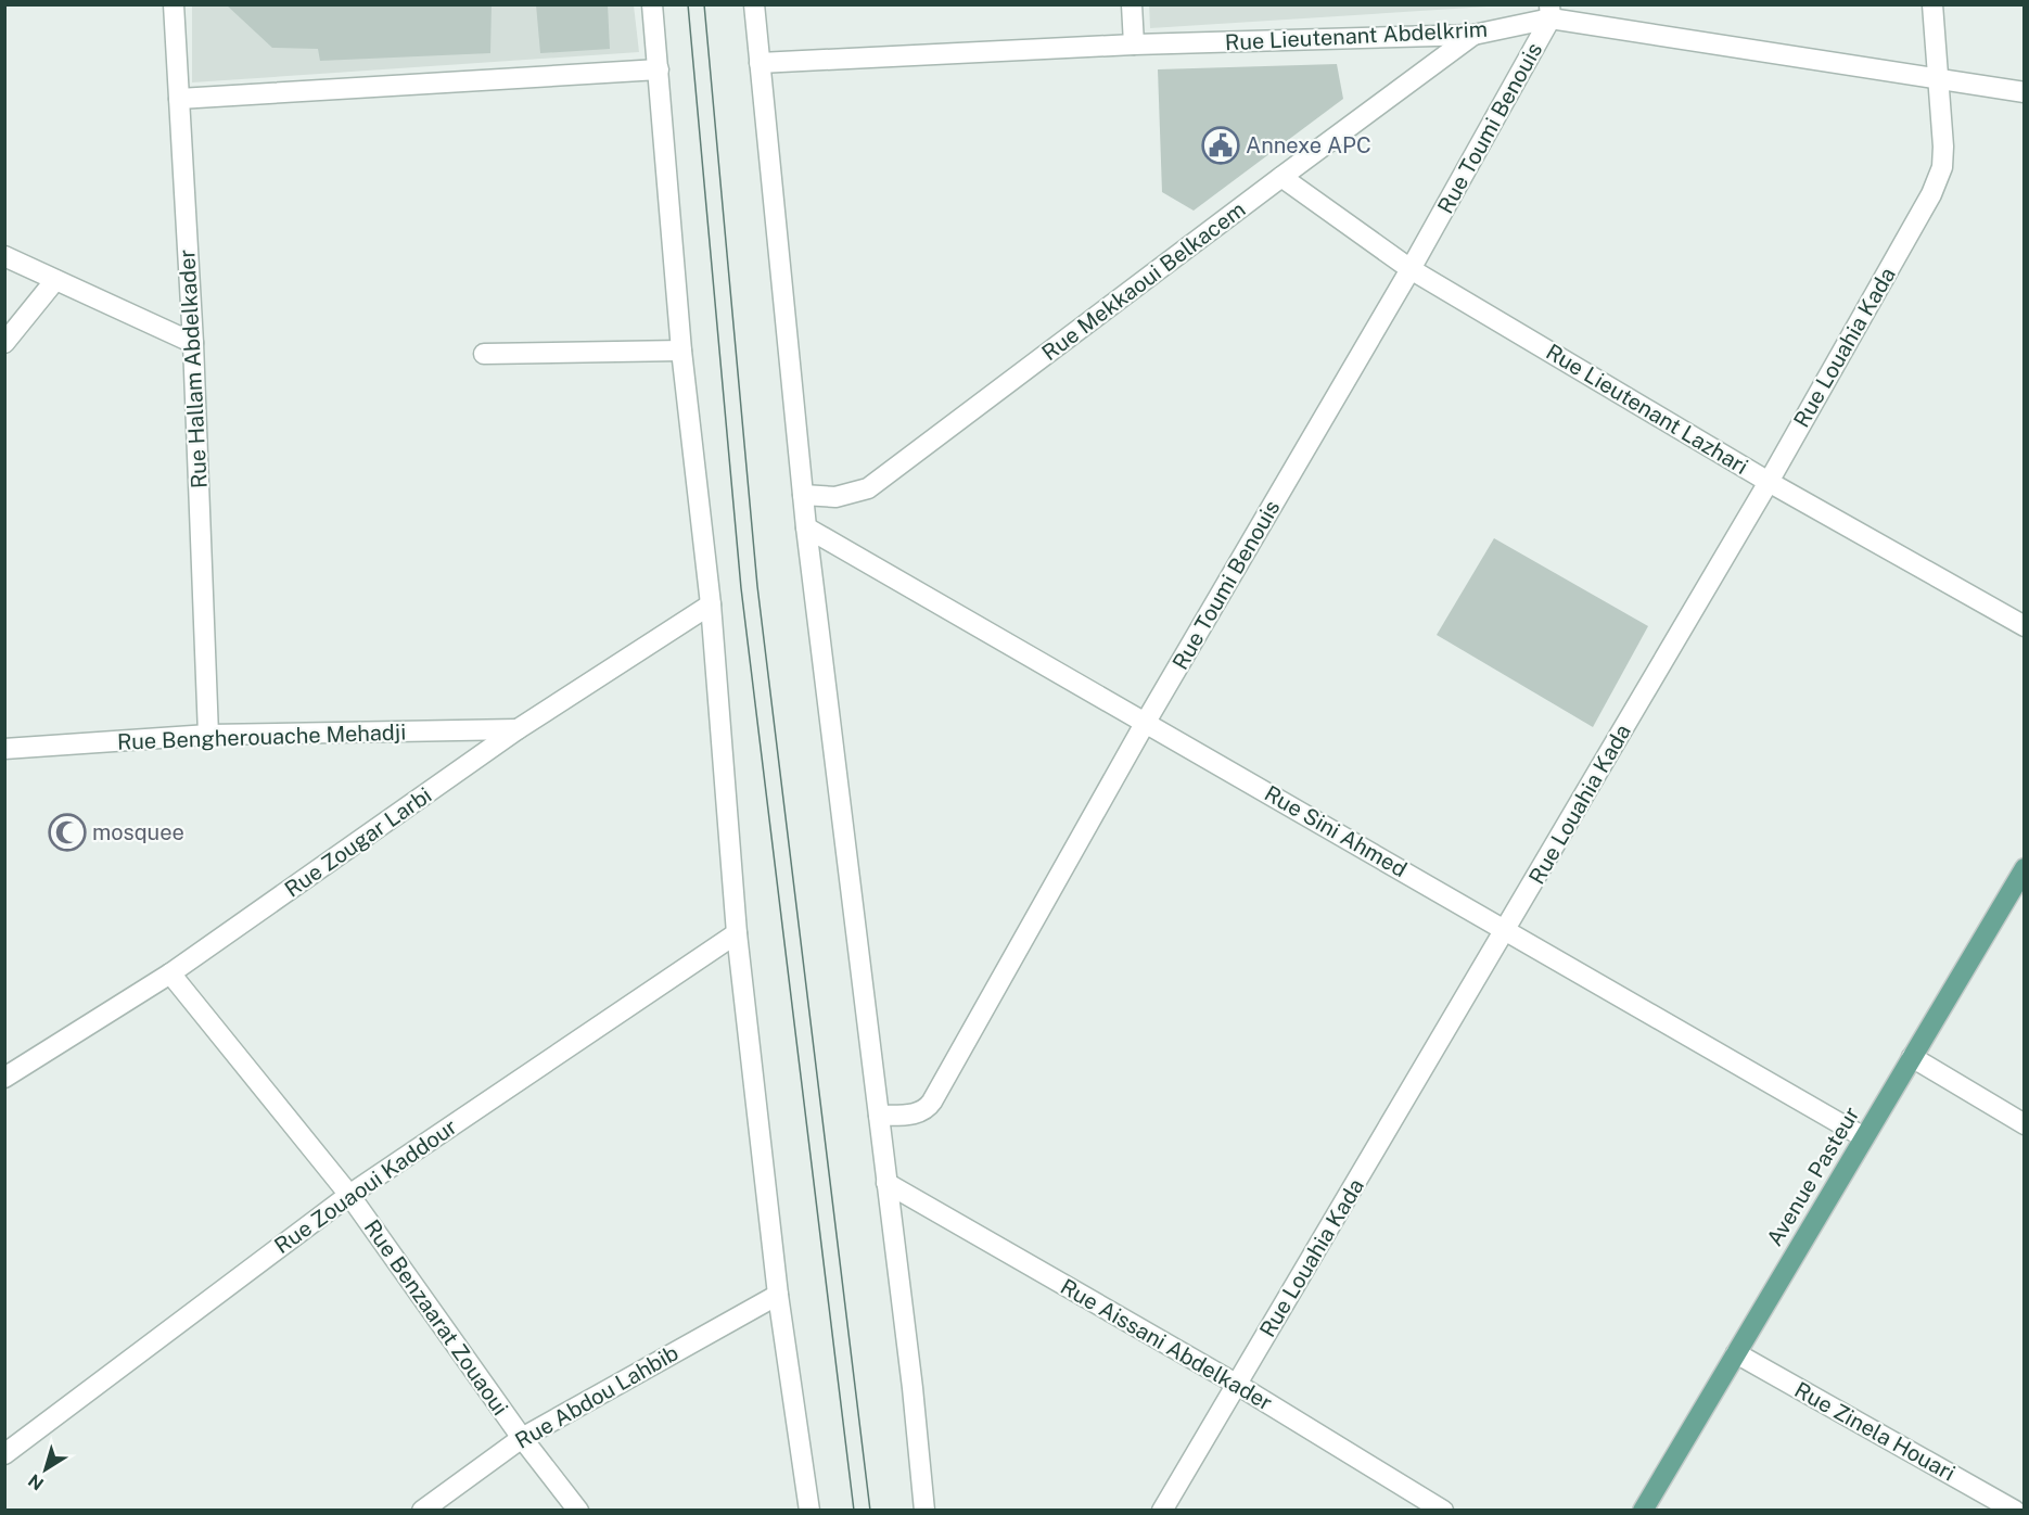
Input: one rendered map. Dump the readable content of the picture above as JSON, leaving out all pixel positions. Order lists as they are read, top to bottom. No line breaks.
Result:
{"streets":{"main road":["Avenue Pasteur"],"street":["Rue Lieutenant Abdelkrim","Rue Toumi Benouis","Rue Mekkaoui Belkacem","Rue Louahia Kada","Rue Hallam Abdelkader","Rue Lieutenant Lazhari","Rue Bengherouache Mehadji","Rue Sini Ahmed","Rue Zougar Larbi","Rue Zouaoui Kaddour","Rue Benzaarat Zouaoui","Rue Aissani Abdelkader","Rue Abdou Lahbib","Rue Zinela Houari"]},"crossings":[["Rue Lieutenant Abdelkrim","Rue Toumi Benouis"],["Rue Lieutenant Abdelkrim","Rue Mekkaoui Belkacem"],["Rue Lieutenant Abdelkrim","Rue Louahia Kada"],["Rue Toumi Benouis","Rue Lieutenant Lazhari"],["Rue Toumi Benouis","Rue Sini Ahmed"],["Rue Mekkaoui Belkacem","Rue Lieutenant Lazhari"],["Rue Louahia Kada","Rue Lieutenant Lazhari"],["Rue Louahia Kada","Rue Sini Ahmed"],["Rue Louahia Kada","Rue Aissani Abdelkader"],["Rue Hallam Abdelkader","Rue Bengherouache Mehadji"],["Rue Bengherouache Mehadji","Rue Zougar Larbi"],["Rue Sini Ahmed","Avenue Pasteur"],["Rue Zougar Larbi","Rue Benzaarat Zouaoui"],["Avenue Pasteur","Rue Zinela Houari"],["Rue Zouaoui Kaddour","Rue Benzaarat Zouaoui"],["Rue Benzaarat Zouaoui","Rue Abdou Lahbib"]],"places":{"public building":["Annexe APC"],"mosque":["mosquee"]},"north":"bottom left"}
